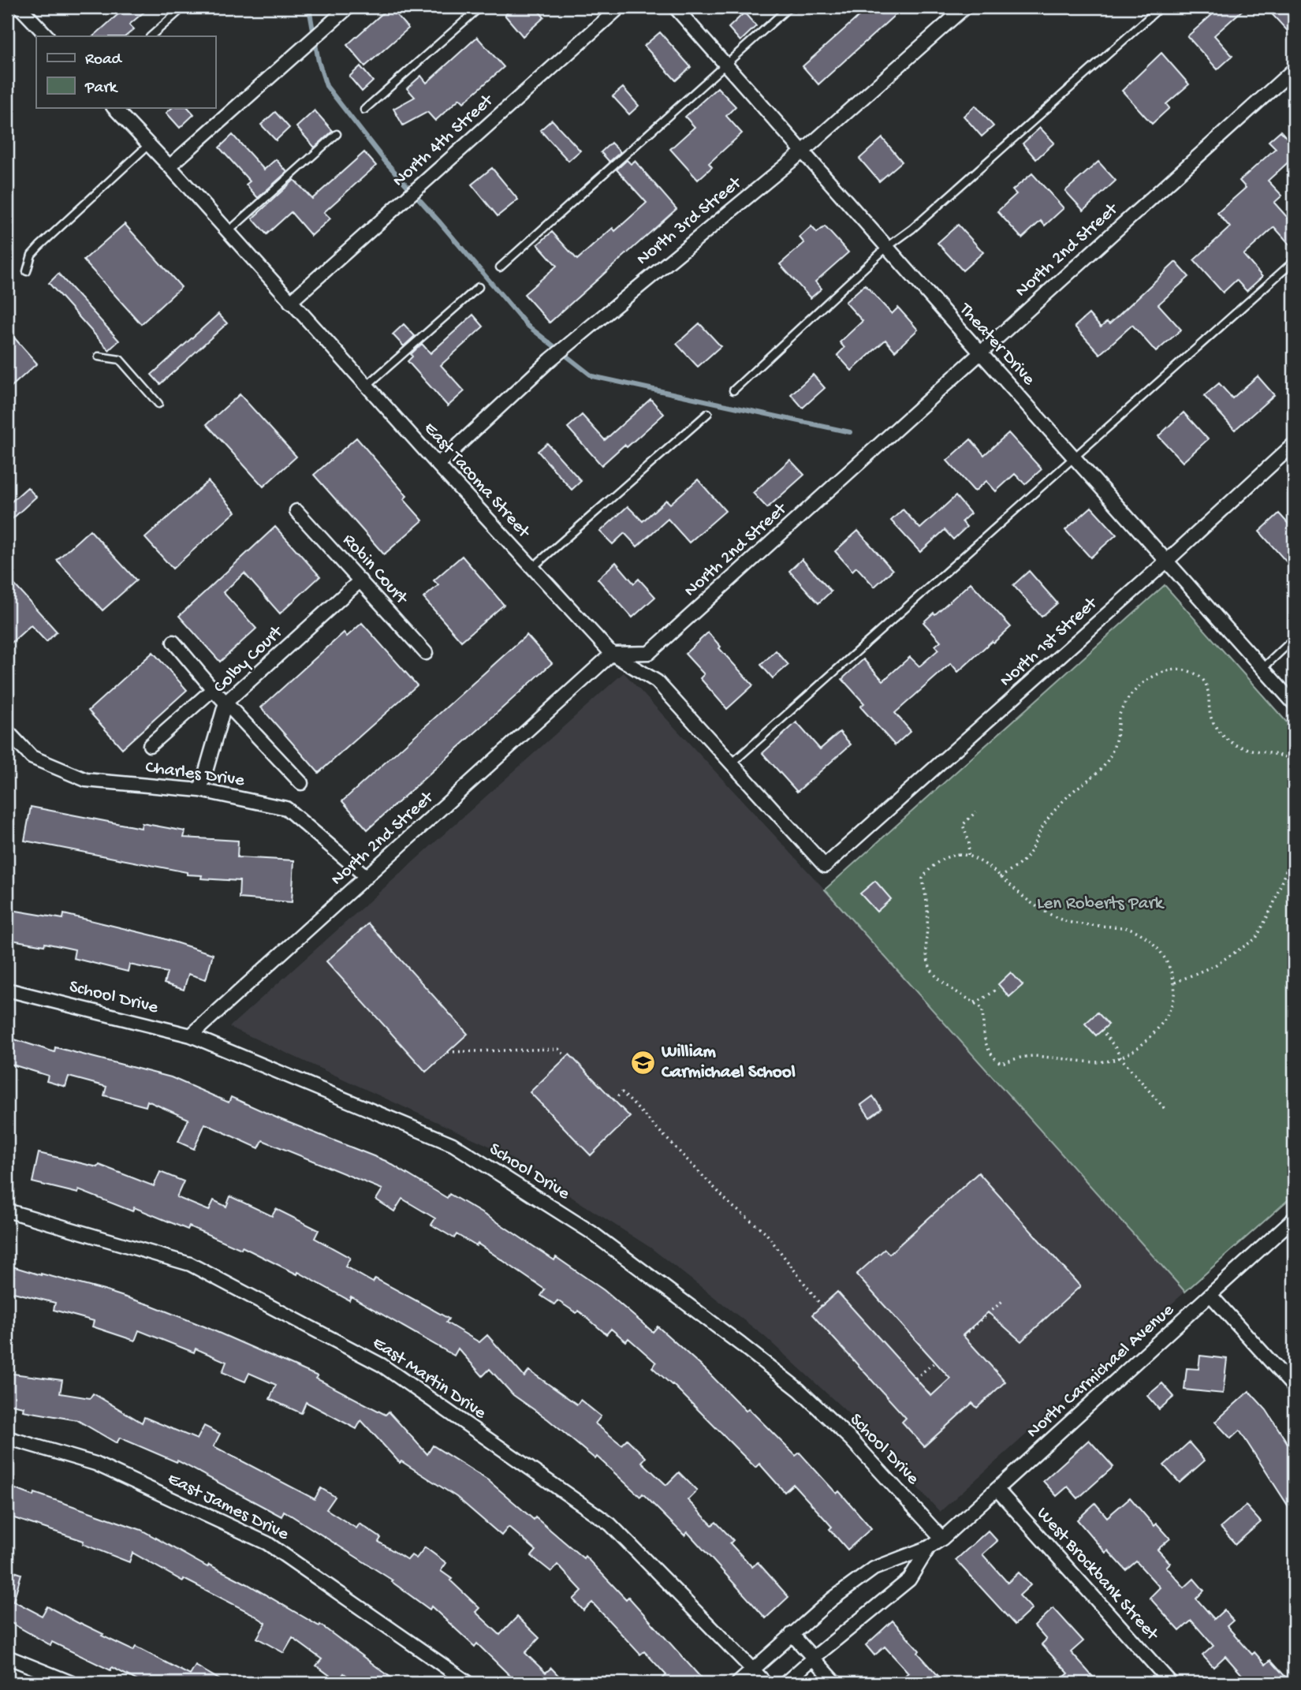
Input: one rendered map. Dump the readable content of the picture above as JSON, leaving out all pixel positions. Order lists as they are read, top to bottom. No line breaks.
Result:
{"streets":{"street":["North 4th Street","North 3rd Street","North 2nd Street","Theater Drive","East Tacoma Street","Robin Court","North 1st Street","Colby Court","Charles Drive","School Drive","North Carmichael Avenue","East Martin Drive","East James Drive","West Brockbank Street"]},"crossings":[["North 4th Street","East Tacoma Street"],["North 3rd Street","Theater Drive"],["North 3rd Street","East Tacoma Street"],["North 2nd Street","Theater Drive"],["North 2nd Street","East Tacoma Street"],["North 2nd Street","Charles Drive"],["North 2nd Street","School Drive"],["Theater Drive","North 1st Street"],["East Tacoma Street","North 1st Street"],["Robin Court","Colby Court"],["Colby Court","Charles Drive"],["School Drive","North Carmichael Avenue"],["North Carmichael Avenue","East Martin Drive"],["North Carmichael Avenue","West Brockbank Street"]],"parks":["Len Roberts Park"],"places":{"school or university":["William Carmichael School"]},"legend":["Road","Park"]}
